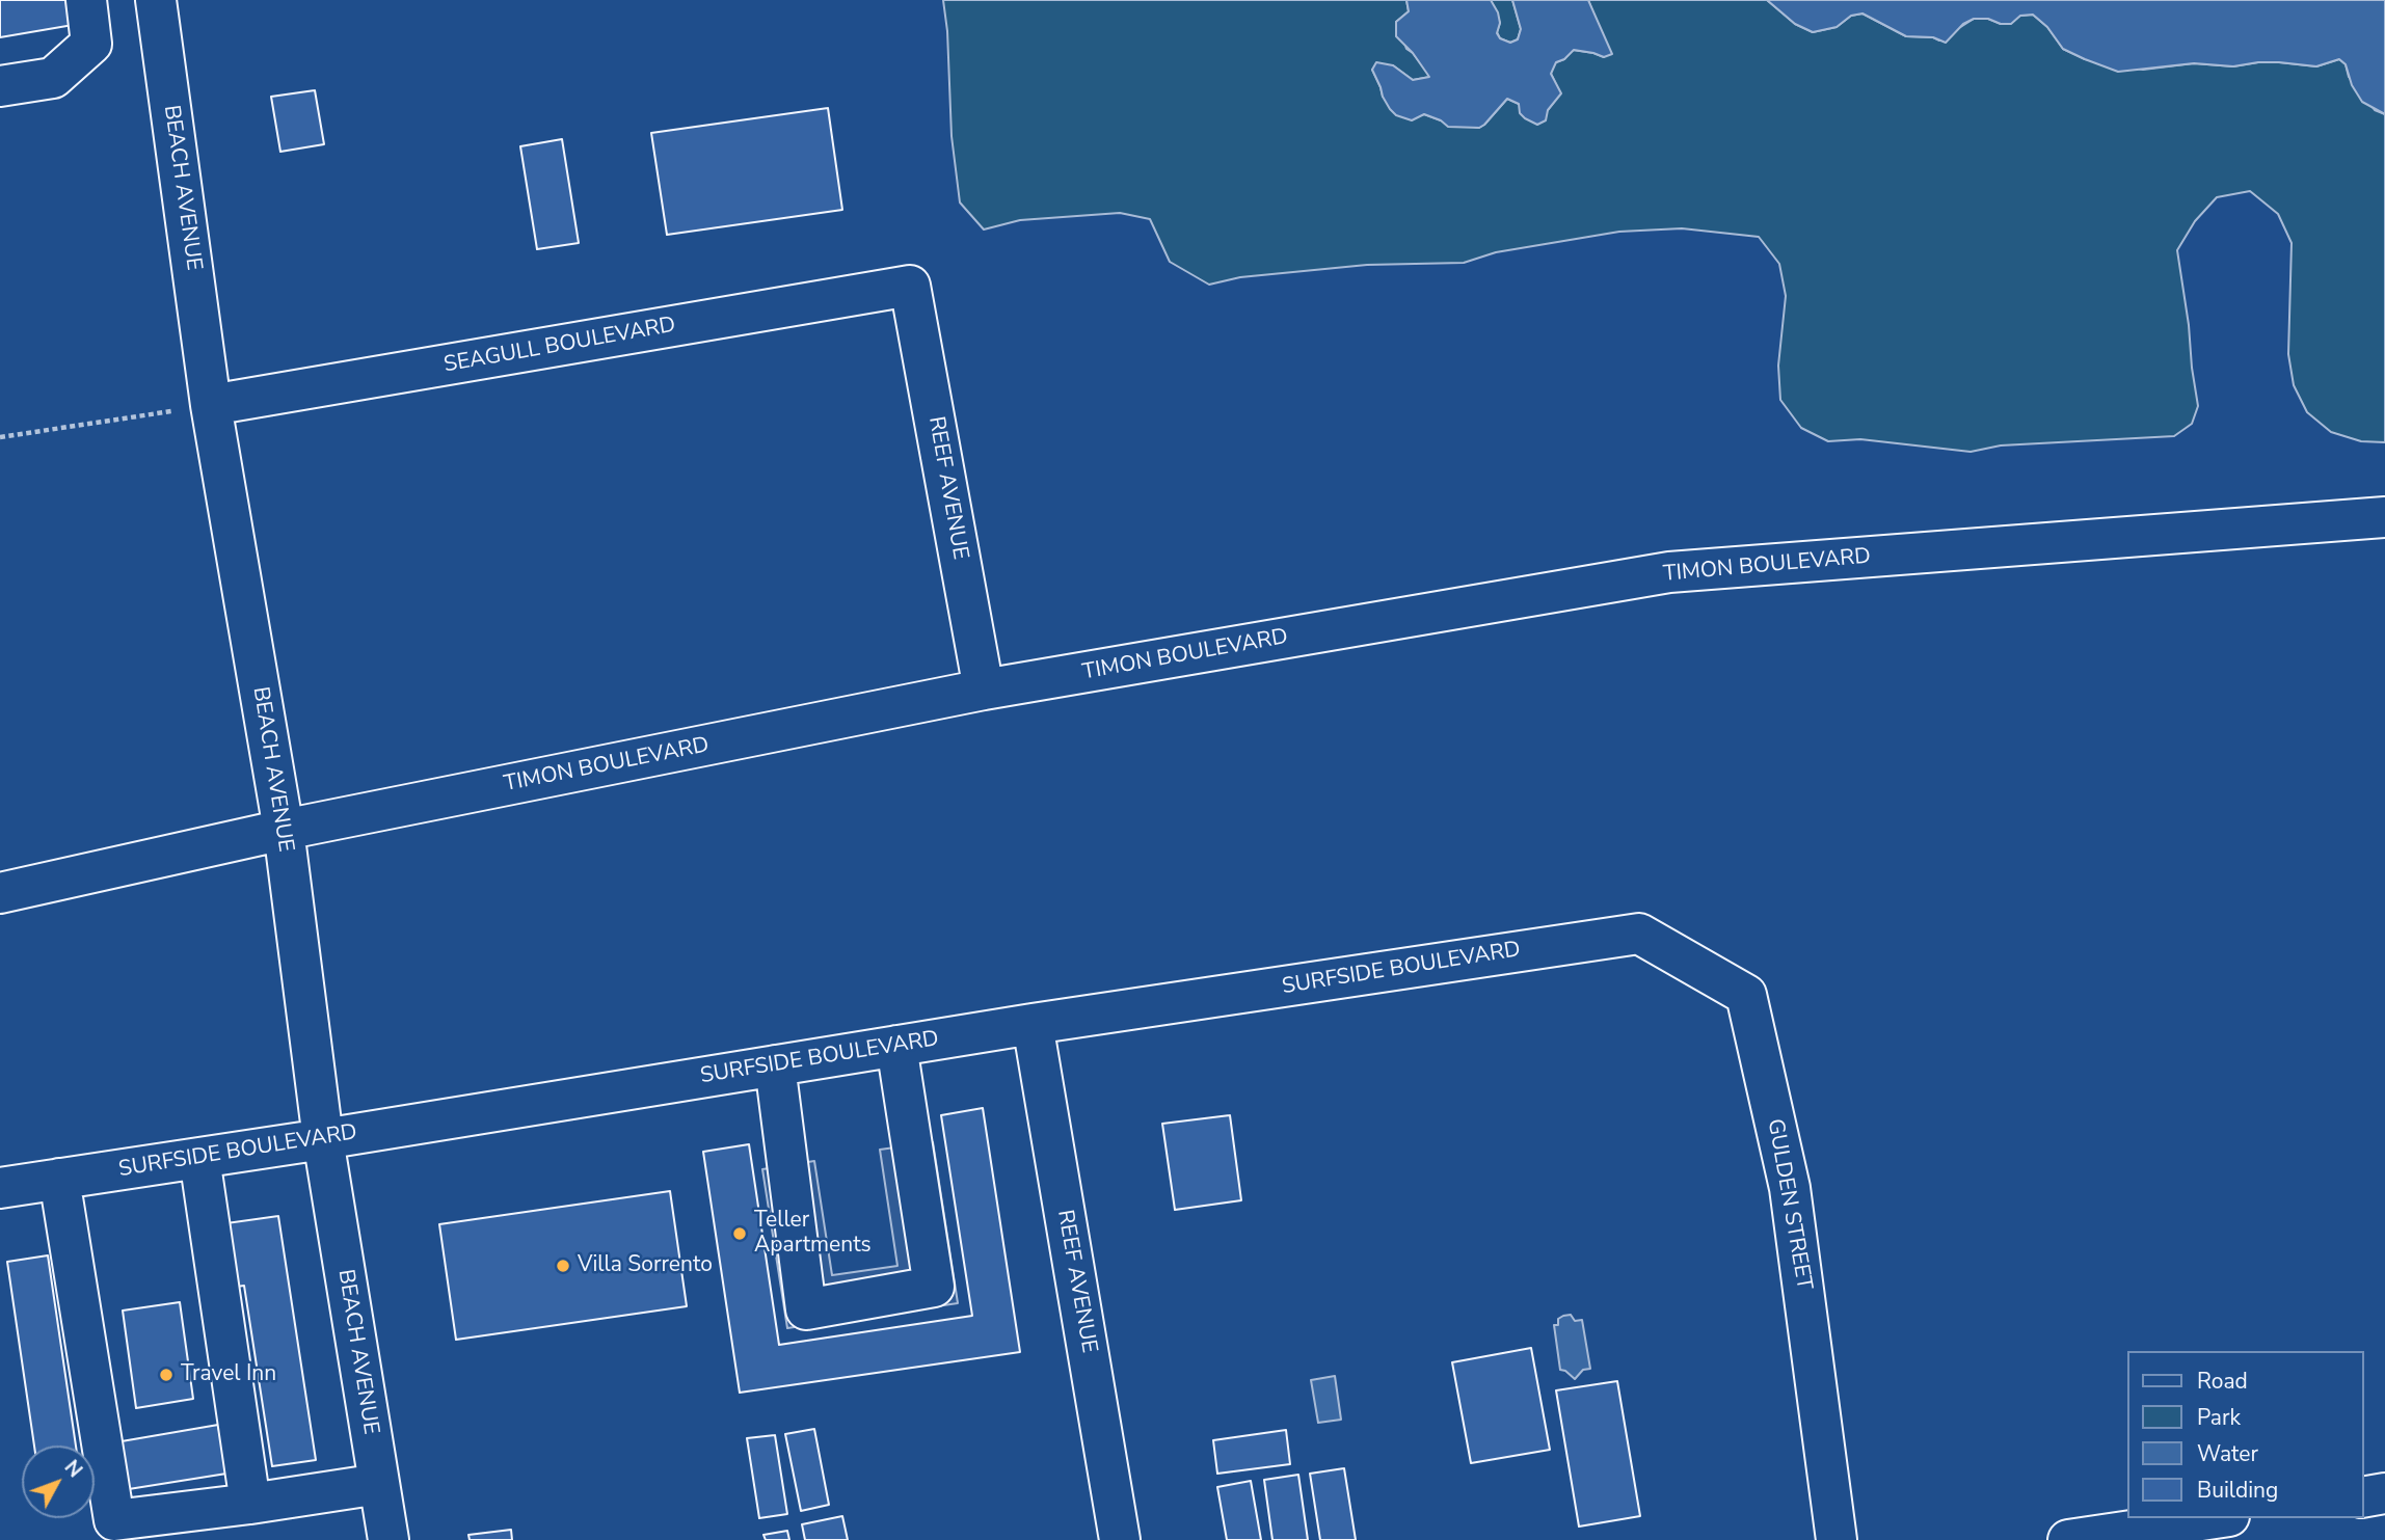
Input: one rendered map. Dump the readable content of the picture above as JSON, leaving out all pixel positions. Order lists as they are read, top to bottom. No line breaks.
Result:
{"streets":{"street":["BEACH AVENUE","SEAGULL BOULEVARD","REEF AVENUE","TIMON BOULEVARD","SURFSIDE BOULEVARD","GULDEN STREET"]},"crossings":[["BEACH AVENUE","SEAGULL BOULEVARD"],["BEACH AVENUE","TIMON BOULEVARD"],["BEACH AVENUE","SURFSIDE BOULEVARD"],["SEAGULL BOULEVARD","REEF AVENUE"],["REEF AVENUE","TIMON BOULEVARD"],["REEF AVENUE","SURFSIDE BOULEVARD"],["SURFSIDE BOULEVARD","GULDEN STREET"]],"places":["Teller Apartments","Villa Sorrento","Travel Inn"],"legend":["Road","Park","Water","Building"],"north":"top right"}
